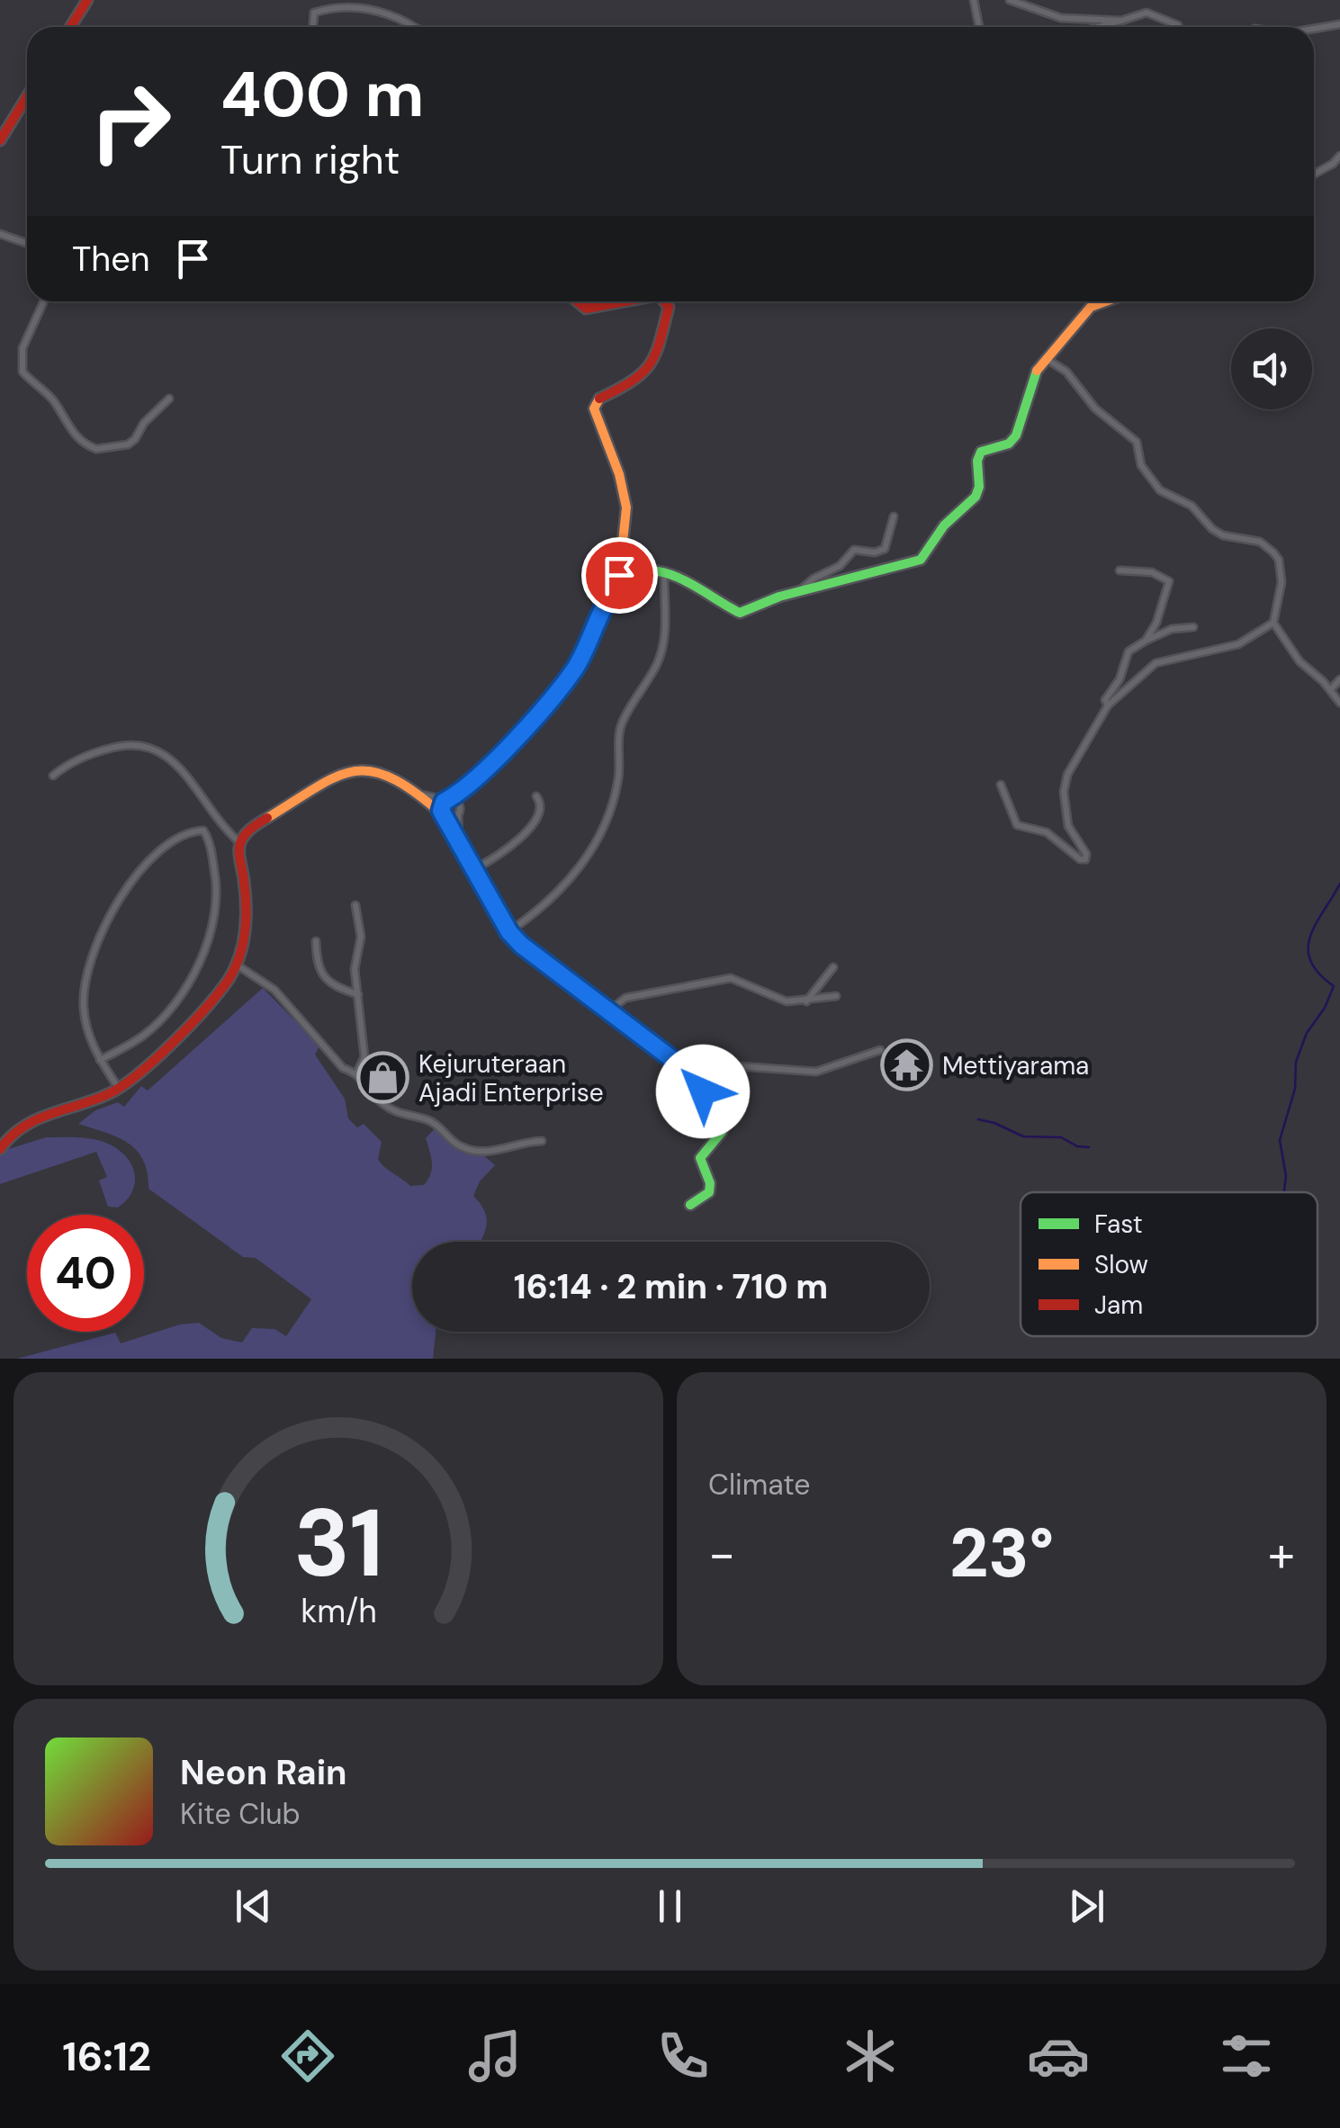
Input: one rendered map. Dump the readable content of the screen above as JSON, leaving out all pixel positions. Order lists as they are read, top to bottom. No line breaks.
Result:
{"places":{"temple":["Mettiyarama"],"shop":["Kejuruteraan Ajadi Enterprise"]},"legend":["Fast","Slow","Jam"],"page":{"turn":["400 m","Turn right"],"then":"Then","limit":"40","trip":"16:14 · 2 min · 710 m","tile":"Climate","heat":["−","23°","+"],"song":["Neon Rain","Kite Club"],"tabs":"16:12","gauge":["31","km/h"]}}
